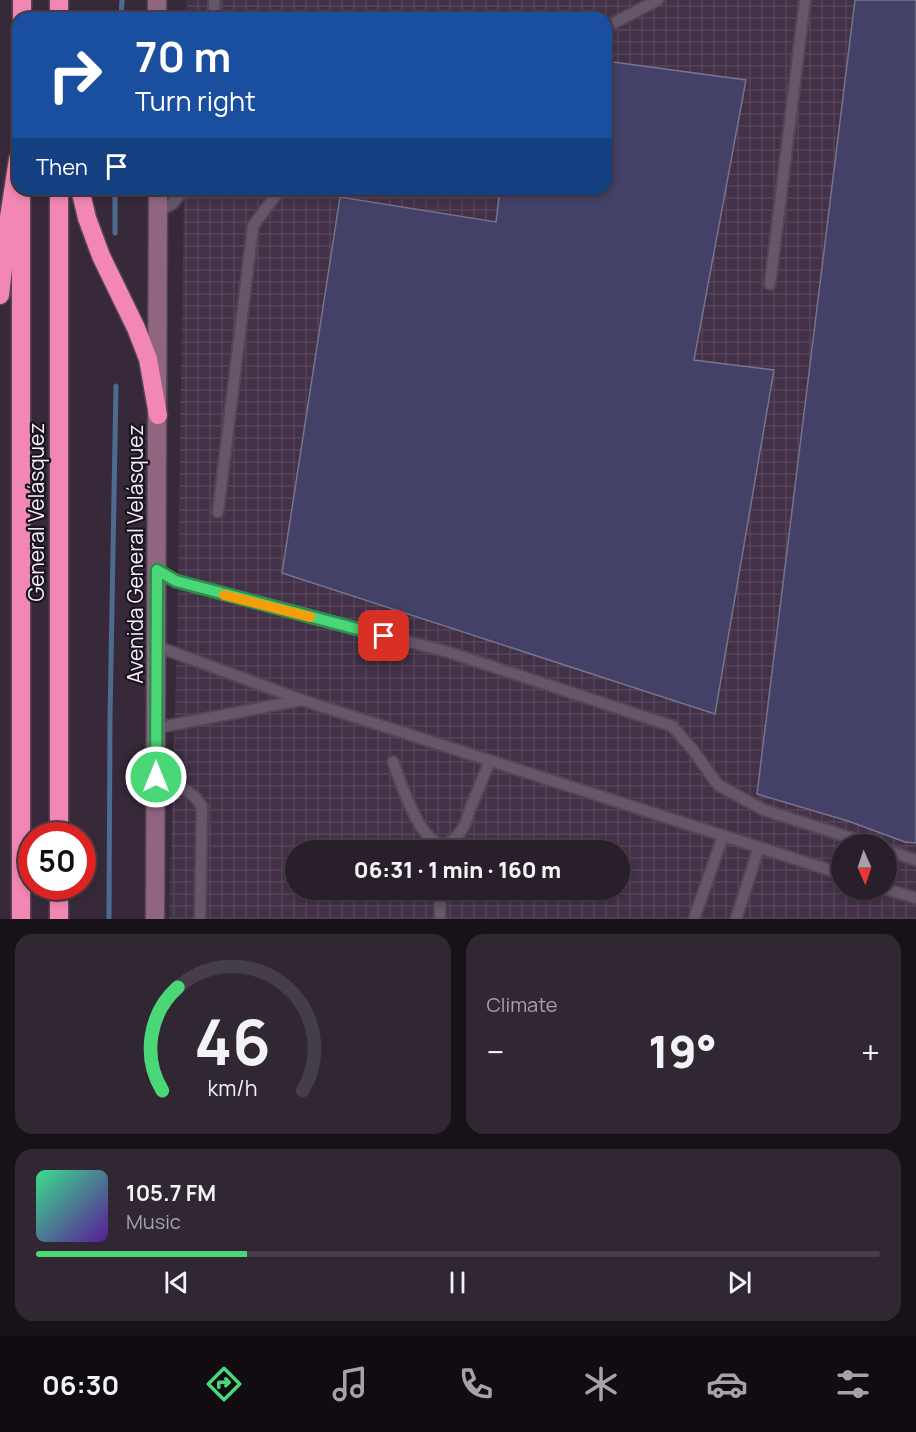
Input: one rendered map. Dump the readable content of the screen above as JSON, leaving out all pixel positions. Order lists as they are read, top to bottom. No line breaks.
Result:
{"streets":{"highway":["General Velásquez"],"main road":["Avenida General Velásquez"]},"north":"bottom","page":{"turn":["70 m","Turn right"],"then":"Then","limit":"50","trip":"06:31 · 1 min · 160 m","tile":"Climate","heat":["−","19°","+"],"song":["105.7 FM","Music"],"tabs":"06:30","gauge":["46","km/h"]}}
